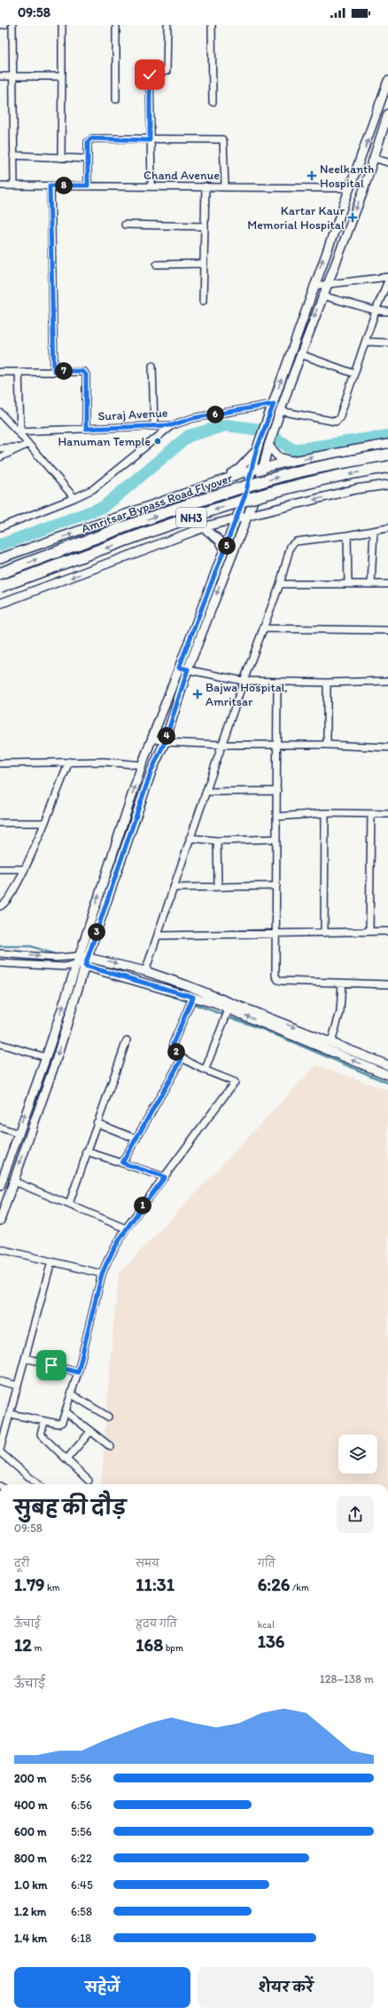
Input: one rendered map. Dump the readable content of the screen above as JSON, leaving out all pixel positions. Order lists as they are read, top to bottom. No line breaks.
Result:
{"streets":{"highway":["Amritsar Bypass Road Flyover","NH3"],"street":["Chand Avenue","Suraj Avenue"]},"places":{"health":["Neelkanth Hospital","Kartar Kaur Memorial Hospital","Bajwa Hospital, Amritsar"],"other":["Hanuman Temple"]},"page":{"status":"09:58","pins":["8","7","6","5","4","3","2","1"],"heading":["सुबह की दौड़","09:58"],"stats":[["दूरी","1.79 km"],["समय","11:31"],["गति","6:26 /km"],["ऊँचाई","12 m"],["हृदय गति","168 bpm"],["kcal","136"]],"chart":["ऊँचाई","128–138 m"],"list":[{"name":"200 m","note":"5:56"},{"name":"400 m","note":"6:56"},{"name":"600 m","note":"5:56"},{"name":"800 m","note":"6:22"},{"name":"1.0 km","note":"6:45"},{"name":"1.2 km","note":"6:58"},{"name":"1.4 km","note":"6:18"}],"buttons":["सहेजें","शेयर करें"]}}
